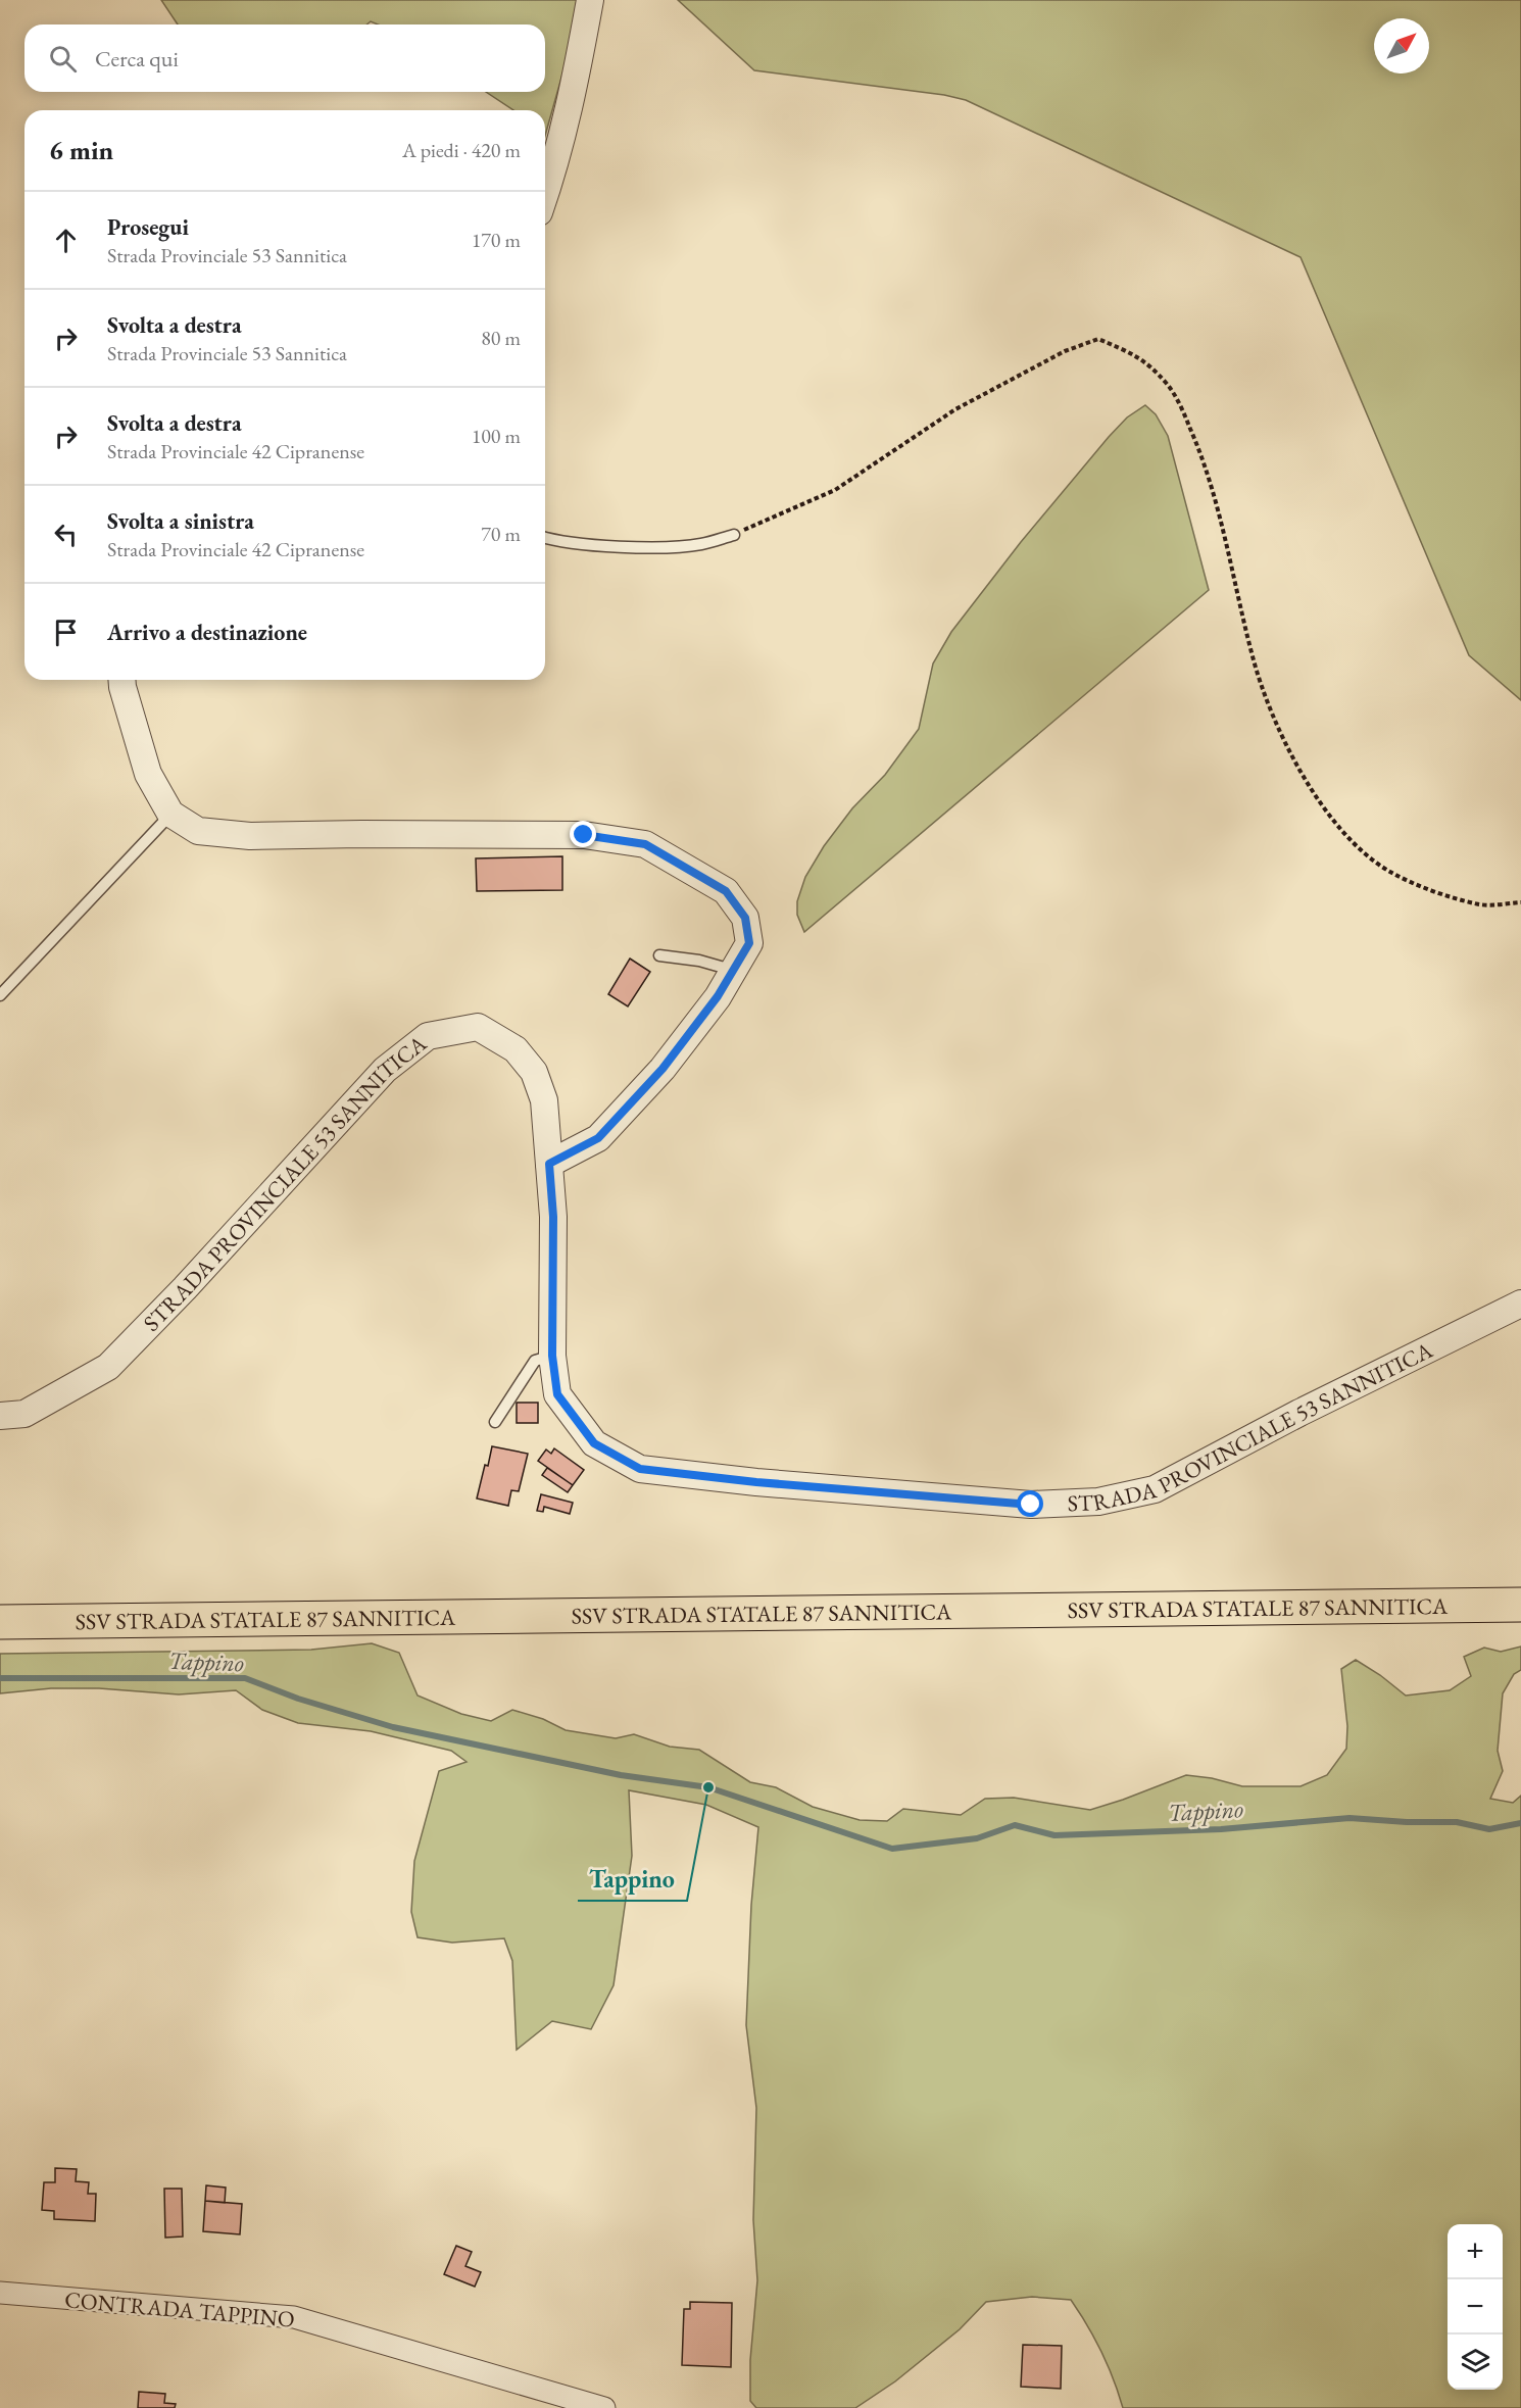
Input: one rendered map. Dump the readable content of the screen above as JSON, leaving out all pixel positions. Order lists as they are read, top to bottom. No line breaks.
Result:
{"streets":{"main road":["SSV STRADA STATALE 87 SANNITICA"],"street":["STRADA PROVINCIALE 53 SANNITICA","CONTRADA TAPPINO"]},"water":["Tappino"],"places":["Tappino"],"north":"top right","page":{"search":"Cerca qui","heading":["6 min","A piedi · 420 m"],"list":[["Prosegui","Strada Provinciale 53 Sannitica","170 m"],["Svolta a destra","Strada Provinciale 53 Sannitica","80 m"],["Svolta a destra","Strada Provinciale 42 Cipranense","100 m"],["Svolta a sinistra","Strada Provinciale 42 Cipranense","70 m"],"Arrivo a destinazione"],"map_buttons":["+","−"]}}
